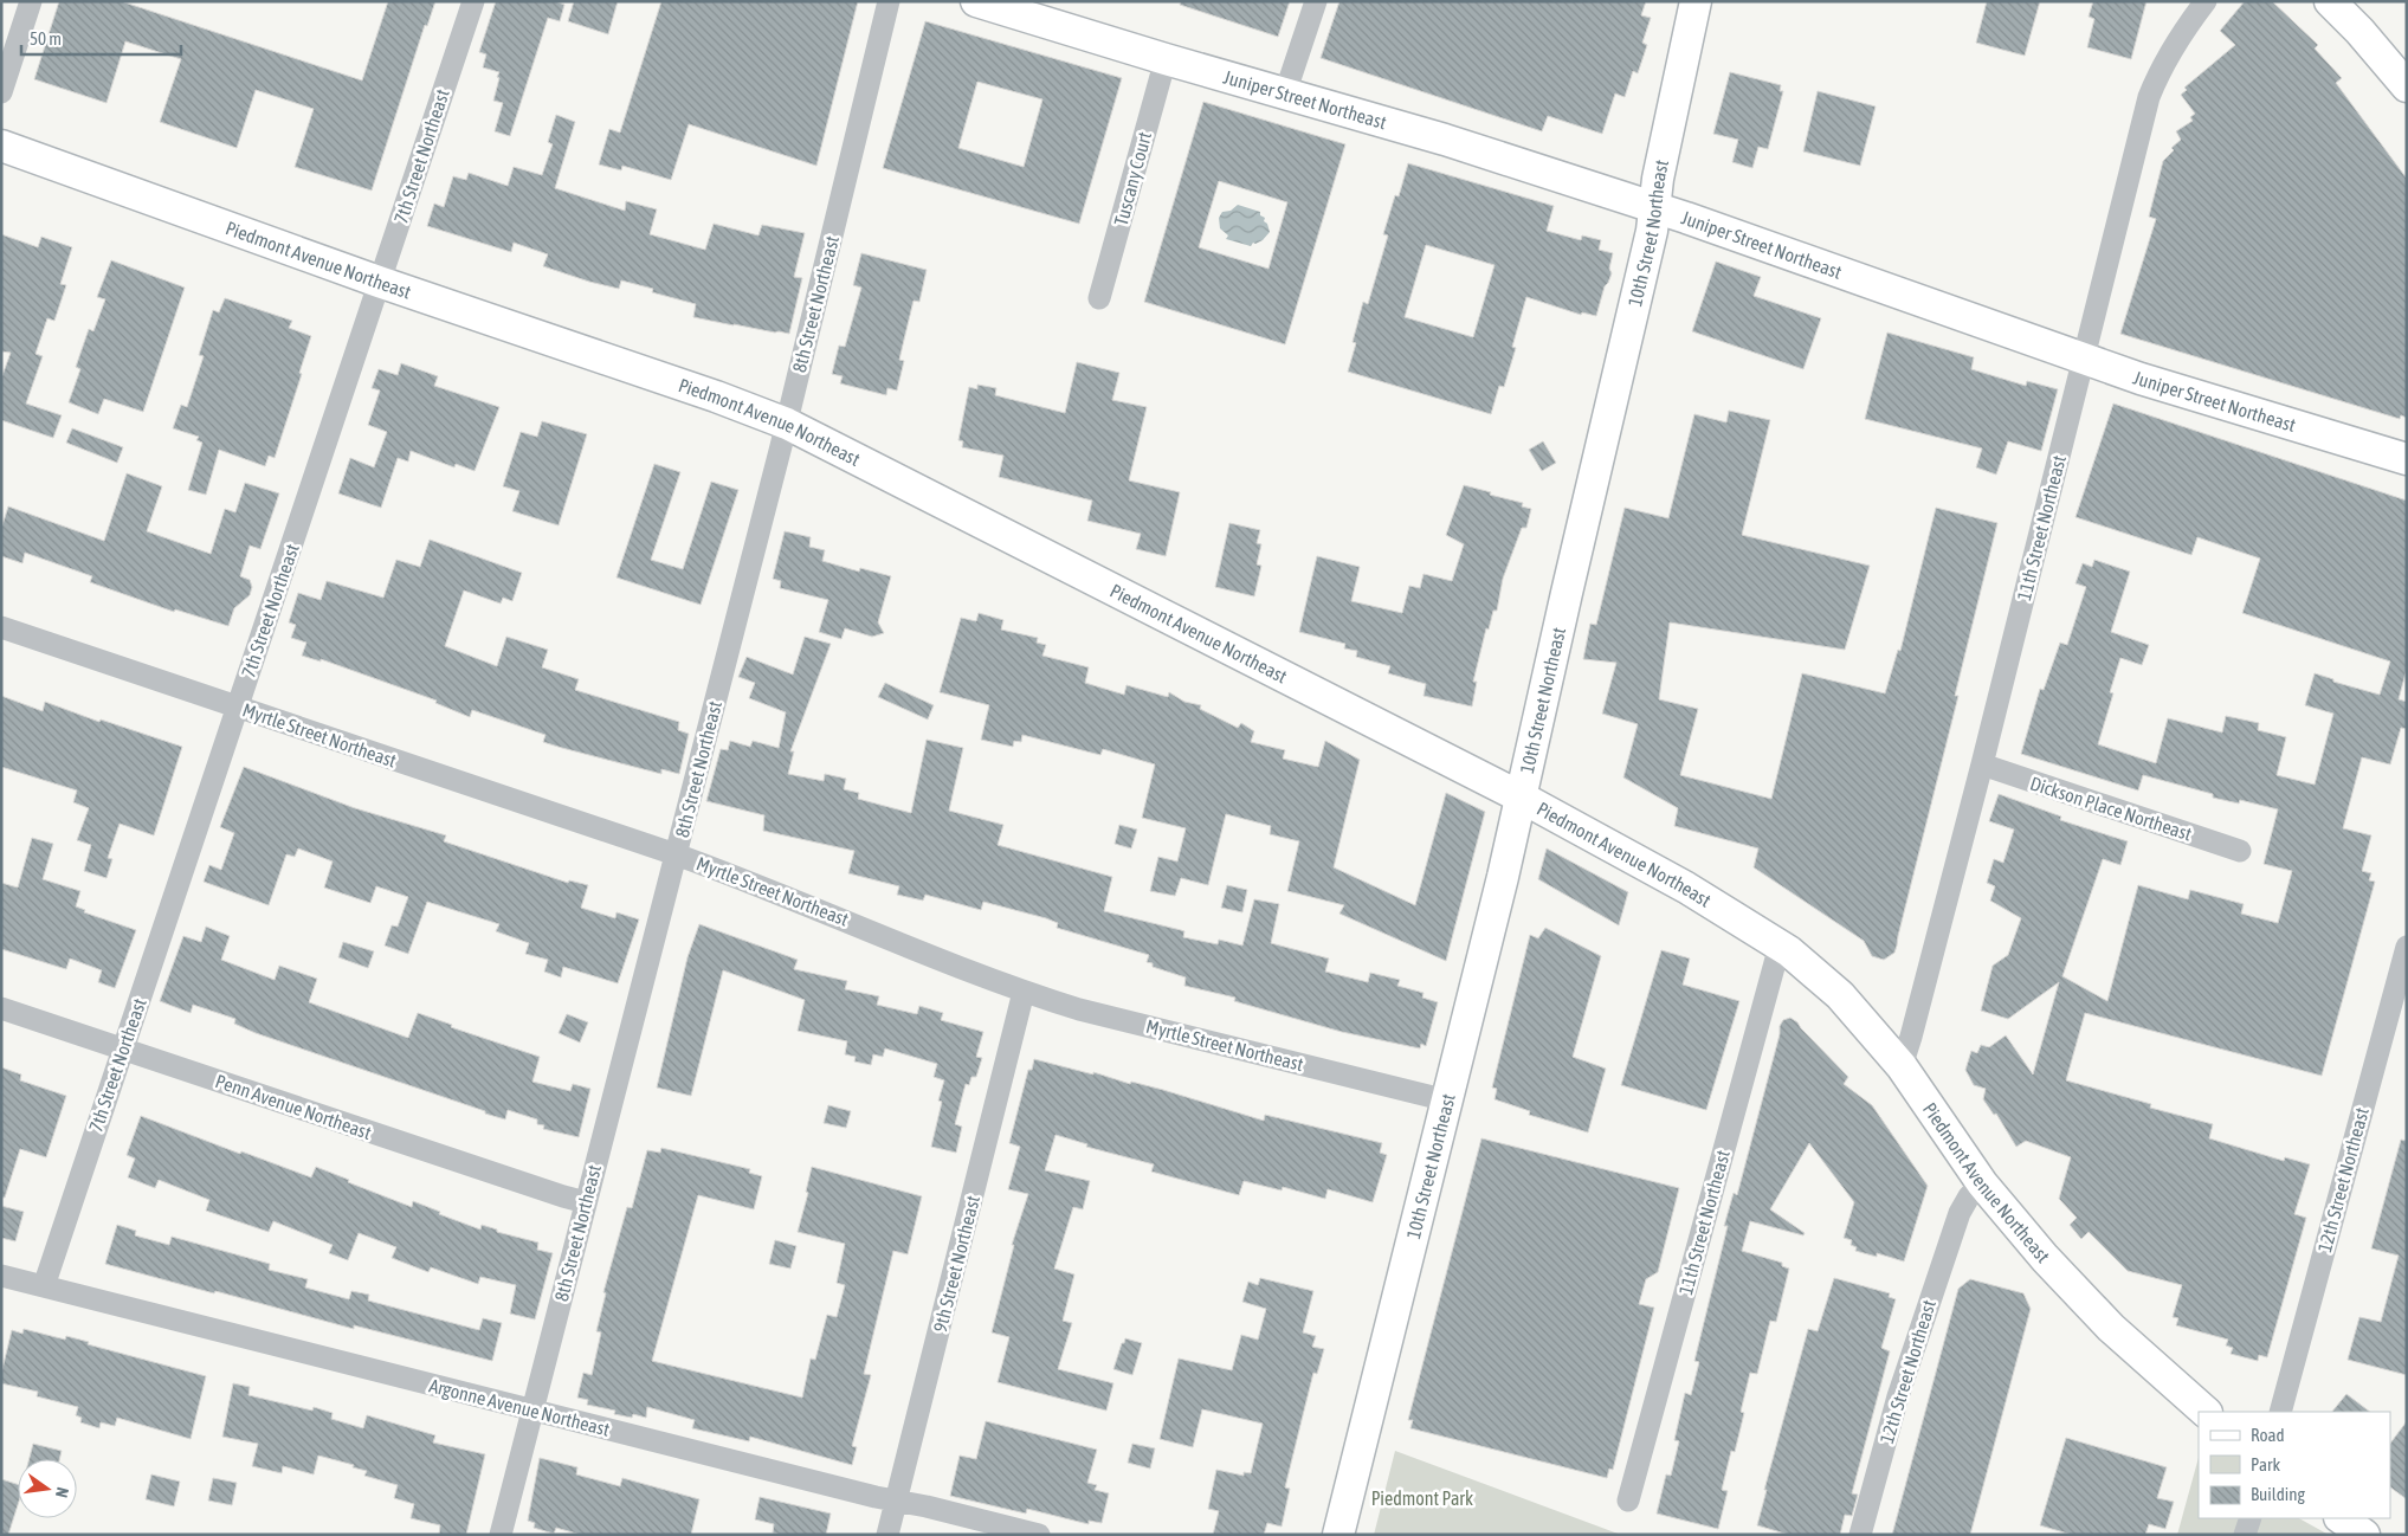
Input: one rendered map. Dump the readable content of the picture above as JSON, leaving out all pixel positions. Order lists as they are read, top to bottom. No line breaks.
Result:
{"streets":{"main road":["Juniper Street Northeast","10th Street Northeast","Piedmont Avenue Northeast"],"street":["7th Street Northeast","Tuscany Court","8th Street Northeast","11th Street Northeast","Myrtle Street Northeast","Dickson Place Northeast","Penn Avenue Northeast","12th Street Northeast","9th Street Northeast","Argonne Avenue Northeast"]},"crossings":[["Juniper Street Northeast","Tuscany Court"],["Juniper Street Northeast","10th Street Northeast"],["Juniper Street Northeast","11th Street Northeast"],["7th Street Northeast","Piedmont Avenue Northeast"],["7th Street Northeast","Myrtle Street Northeast"],["7th Street Northeast","Penn Avenue Northeast"],["7th Street Northeast","Argonne Avenue Northeast"],["10th Street Northeast","Piedmont Avenue Northeast"],["10th Street Northeast","Myrtle Street Northeast"],["Piedmont Avenue Northeast","8th Street Northeast"],["Piedmont Avenue Northeast","11th Street Northeast"],["Piedmont Avenue Northeast","12th Street Northeast"],["8th Street Northeast","Myrtle Street Northeast"],["8th Street Northeast","Penn Avenue Northeast"],["8th Street Northeast","Argonne Avenue Northeast"],["11th Street Northeast","Dickson Place Northeast"],["Myrtle Street Northeast","9th Street Northeast"],["9th Street Northeast","Argonne Avenue Northeast"]],"parks":["Piedmont Park"],"legend":["Road","Park","Building"],"scale_bar":"50 m","north":"right"}
